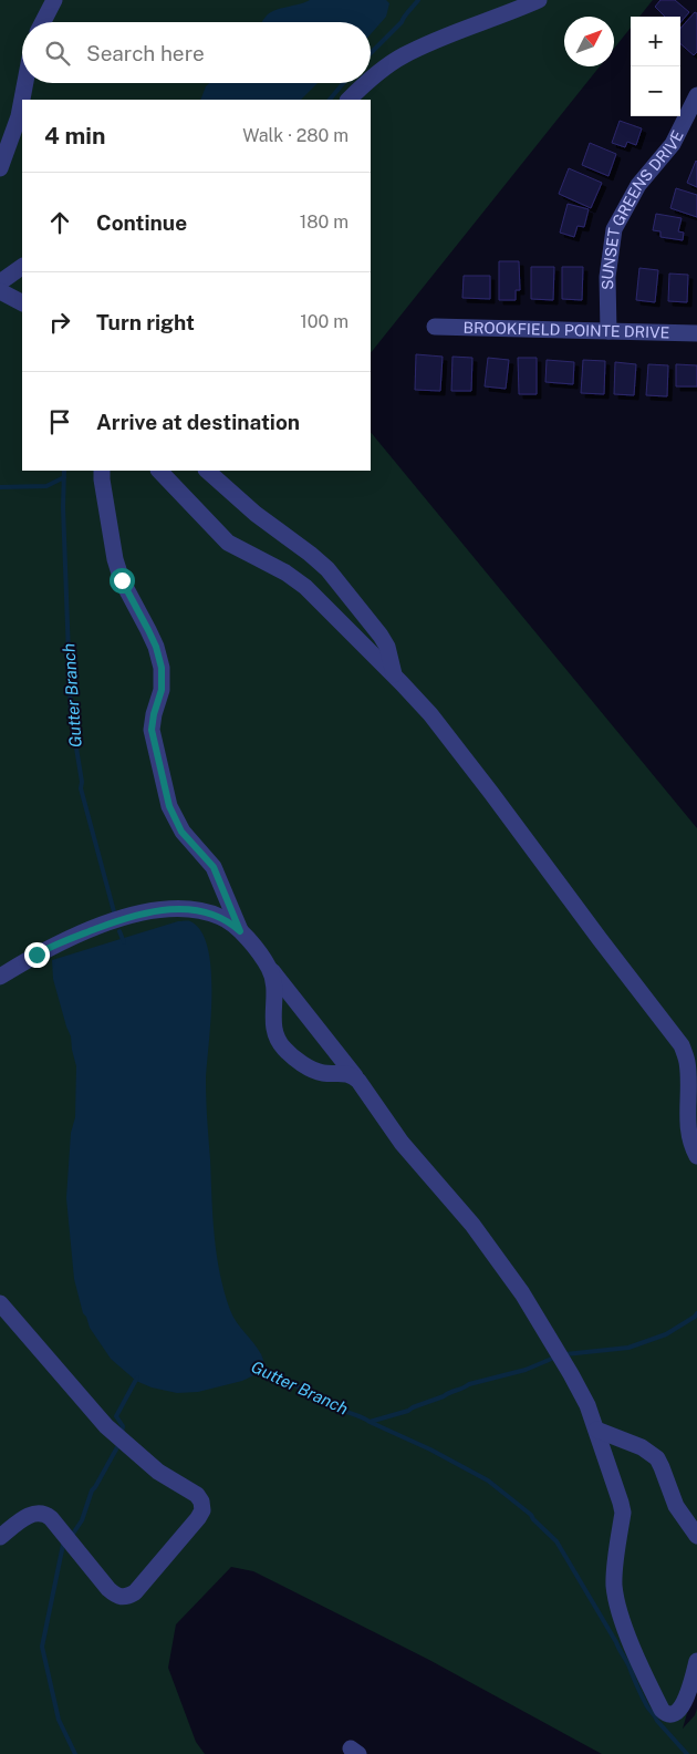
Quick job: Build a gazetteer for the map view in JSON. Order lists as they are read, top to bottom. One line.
{"streets":{"street":["SUNSET GREENS DRIVE","BROOKFIELD POINTE DRIVE"]},"crossings":[["SUNSET GREENS DRIVE","BROOKFIELD POINTE DRIVE"]],"water":["Gutter Branch"],"north":"top right","page":{"map_buttons":["+","−"],"search":"Search here","heading":["4 min","Walk · 280 m"],"list":[["Continue","180 m"],["Turn right","100 m"],"Arrive at destination"]}}
